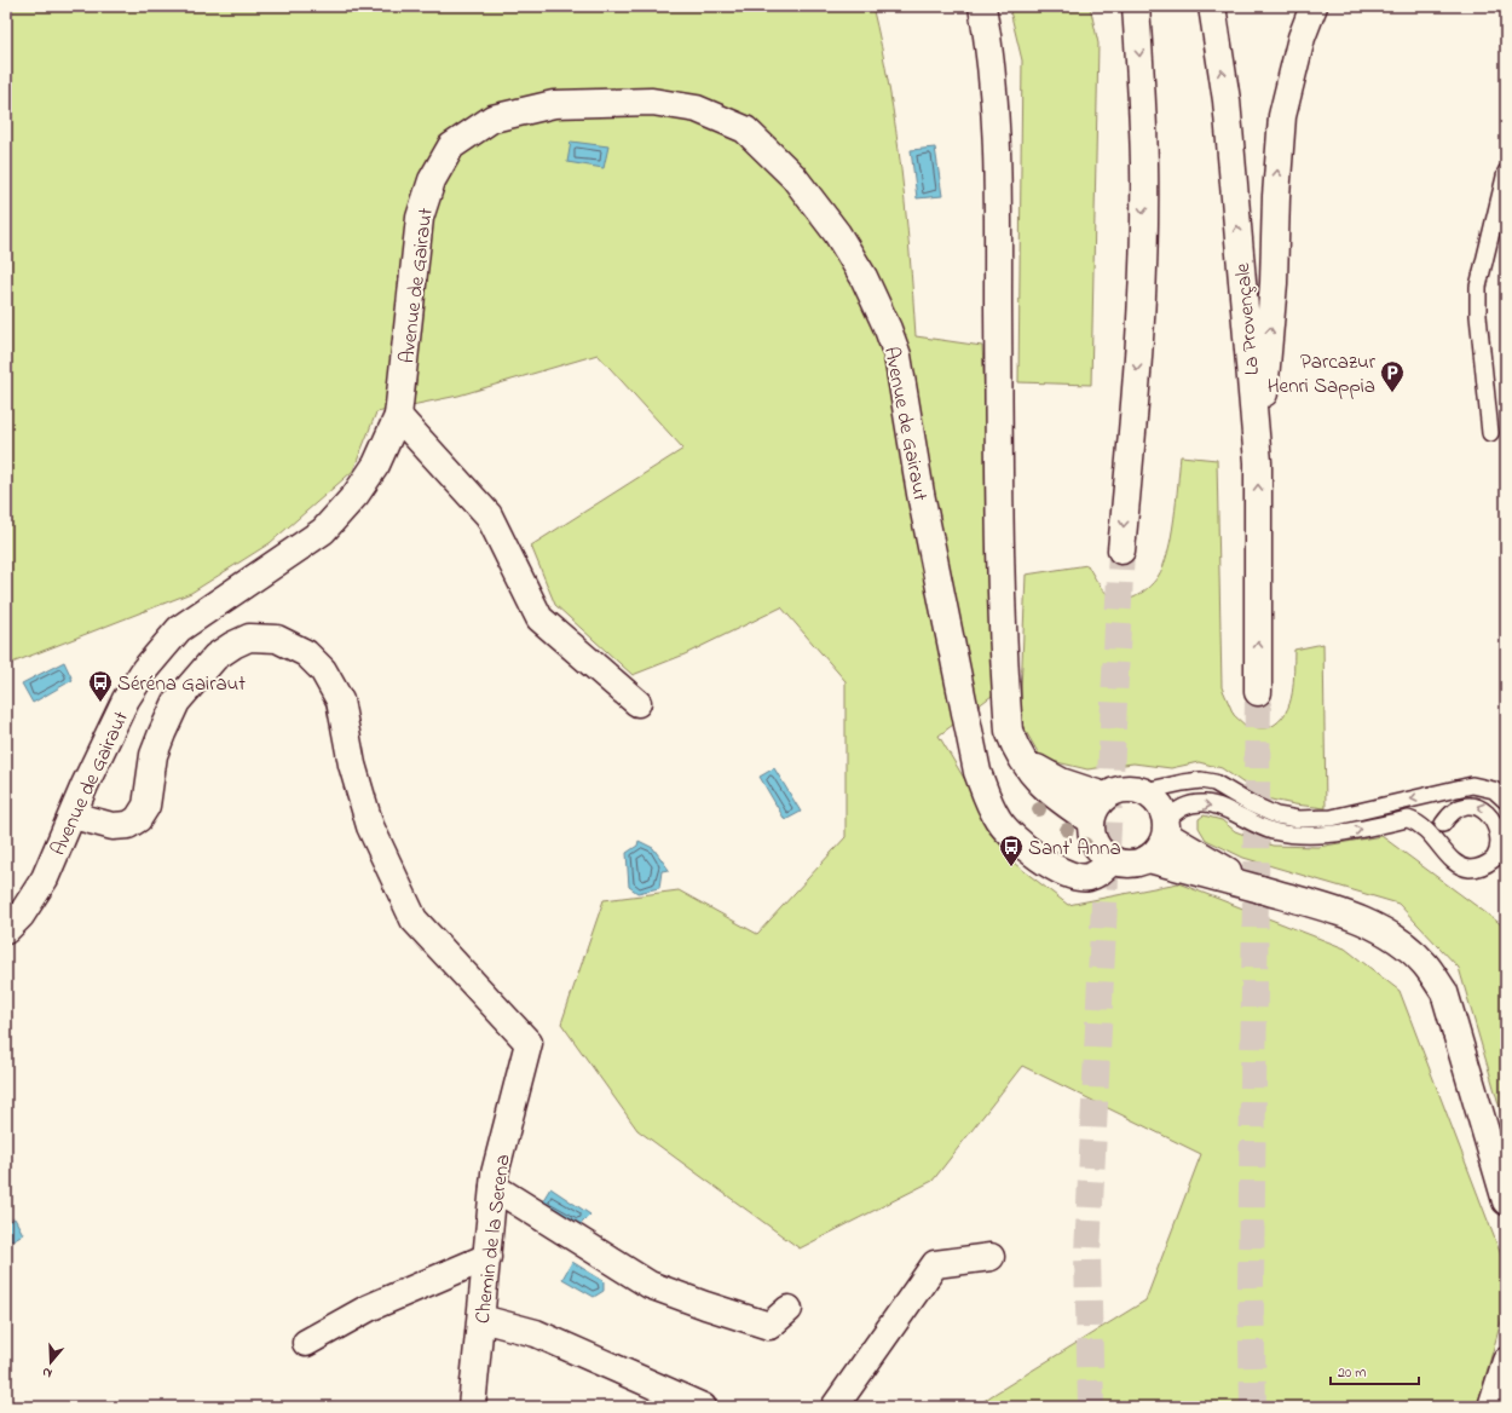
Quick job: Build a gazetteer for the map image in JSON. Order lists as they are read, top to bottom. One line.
{"streets":{"main road":["Avenue de Gairaut","La Provençale","Chemin de la Serena"]},"crossings":[["Avenue de Gairaut","Chemin de la Serena"]],"places":{"parking":["Parcazur Henri Sappia"],"bus stop":["Séréna Gairaut","Sant' Anna"]},"scale_bar":"20 m","north":"bottom"}
